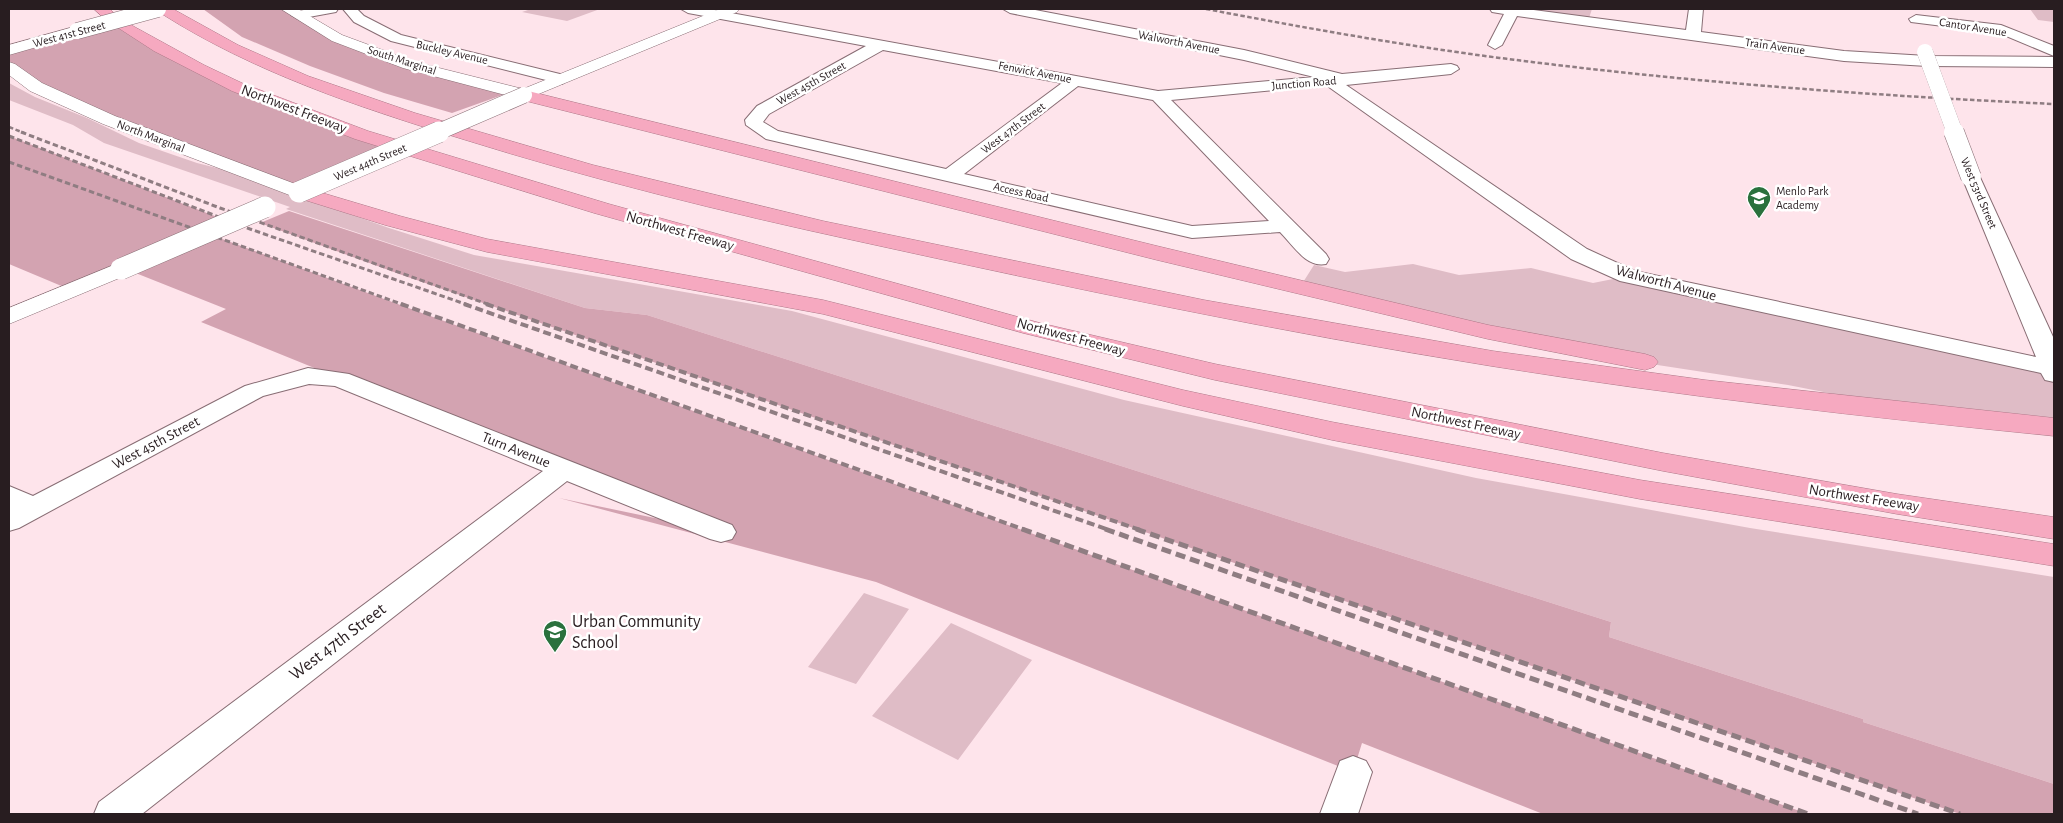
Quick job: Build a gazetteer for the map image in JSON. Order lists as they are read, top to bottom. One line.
{"streets":{"highway":["Northwest Freeway"],"street":["Cantor Avenue","West 41st Street","Walworth Avenue","Train Avenue","Buckley Avenue","South Marginal","Fenwick Avenue","West 45th Street","Junction Road","West 47th Street","North Marginal","West 44th Street","Access Road","West 53rd Street","Turn Avenue"]},"crossings":[["Cantor Avenue","West 53rd Street"],["West 41st Street","Northwest Freeway"],["Walworth Avenue","Junction Road"],["Walworth Avenue","West 53rd Street"],["Buckley Avenue","West 44th Street"],["South Marginal","West 44th Street"],["Fenwick Avenue","West 45th Street"],["Fenwick Avenue","Junction Road"],["Fenwick Avenue","West 47th Street"],["Fenwick Avenue","West 44th Street"],["West 45th Street","Access Road"],["West 45th Street","Turn Avenue"],["West 47th Street","Access Road"],["West 47th Street","Turn Avenue"],["North Marginal","West 44th Street"]],"places":{"school or university":["Menlo Park Academy","Urban Community School"]}}
